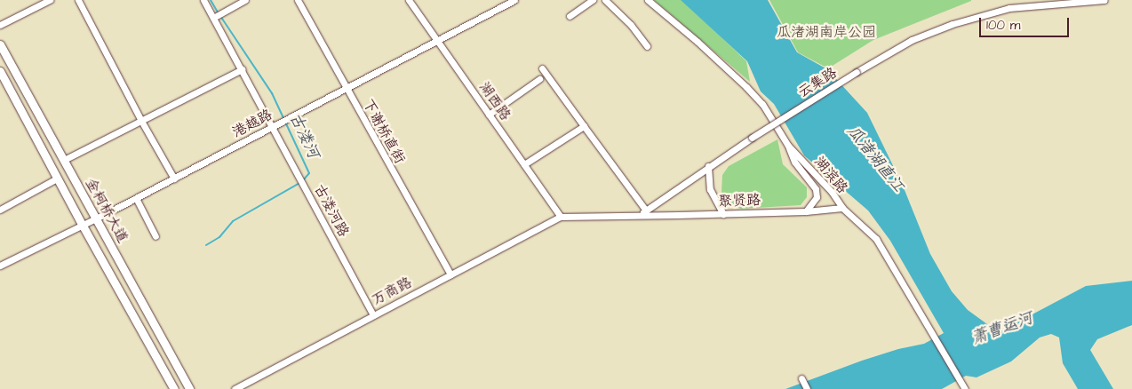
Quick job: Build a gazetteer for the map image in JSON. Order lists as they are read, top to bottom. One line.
{"streets":{"main road":["金柯桥大道"],"street":["云集路","湖西路","港越路","下谢桥直街","湖滨路","聚贤路","古溇河路","万商路"]},"crossings":[["云集路","聚贤路"],["湖西路","港越路"],["湖西路","万商路"],["港越路","下谢桥直街"],["港越路","金柯桥大道"],["港越路","古溇河路"],["下谢桥直街","万商路"],["湖滨路","聚贤路"],["古溇河路","万商路"]],"water":["古溇河","瓜渚湖直江","萧曹运河"],"parks":["瓜渚湖南岸公园"],"scale_bar":"100 m"}
